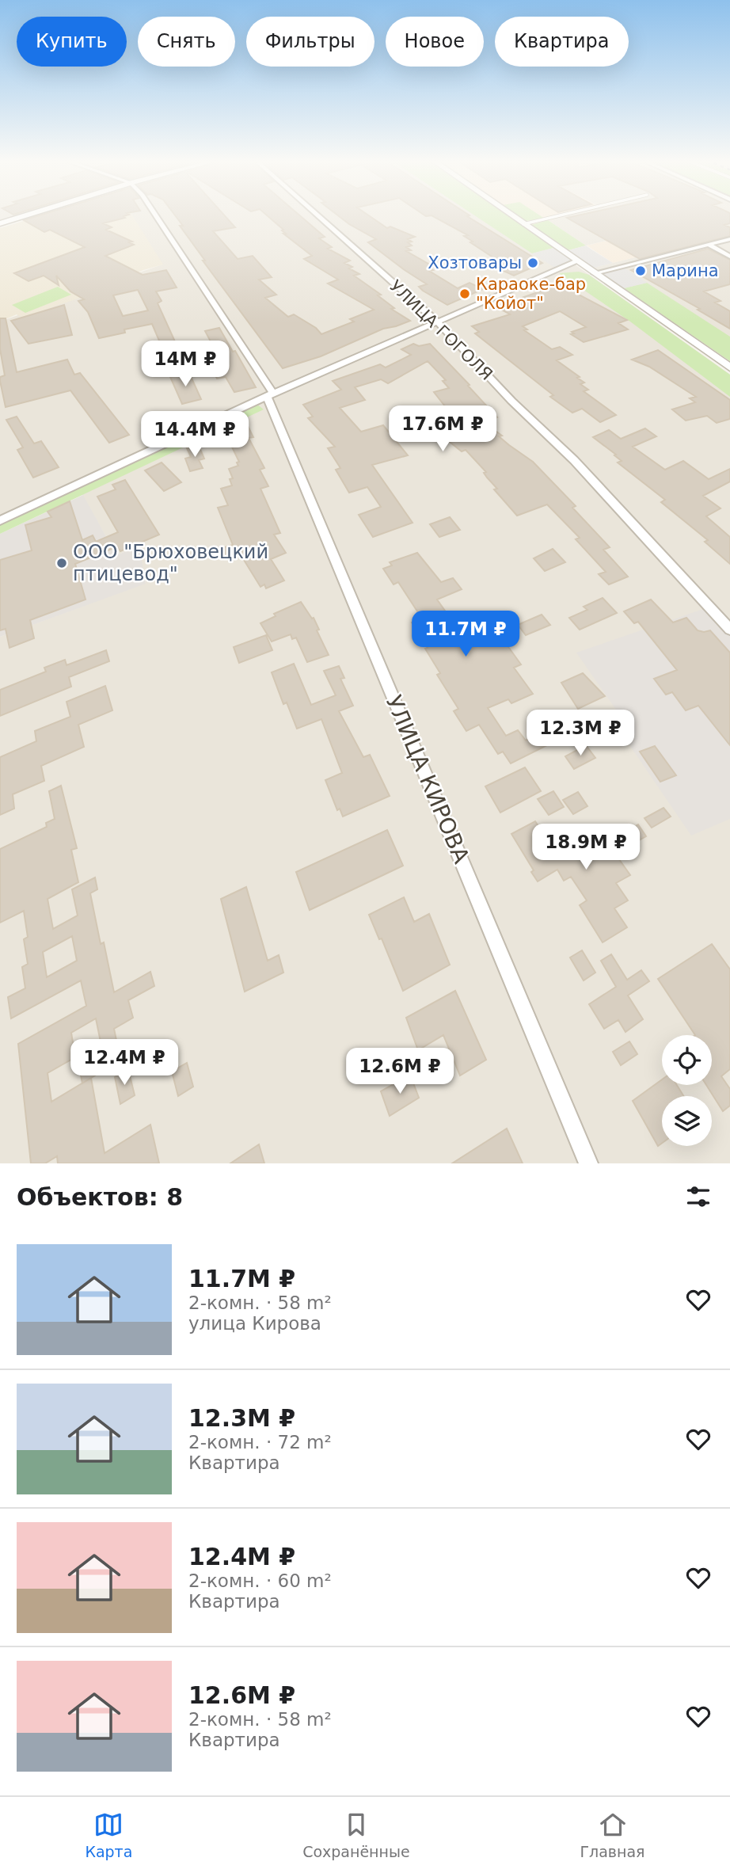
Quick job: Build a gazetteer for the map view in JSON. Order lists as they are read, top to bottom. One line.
{"streets":{"street":["УЛИЦА ГОГОЛЯ","УЛИЦА КИРОВА"]},"places":["Хозтовары","Марина","Караоке-бар \"Койот\"","ООО \"Брюховецкий птицевод\""],"page":{"chip":["Купить","Снять","Фильтры","Новое","Квартира"],"price":["14M ₽","17.6M ₽","14.4M ₽","11.7M ₽","12.3M ₽","18.9M ₽","12.4M ₽","12.6M ₽"],"heading":"Объектов: 8","list":[{"name":"11.7M ₽","note":"2-комн. · 58 m² · улица Кирова"},{"name":"12.3M ₽","note":"2-комн. · 72 m² · Квартира"},{"name":"12.4M ₽","note":"2-комн. · 60 m² · Квартира"},{"name":"12.6M ₽","note":"2-комн. · 58 m² · Квартира"}],"tabs":["Карта","Сохранённые","Главная"]}}
